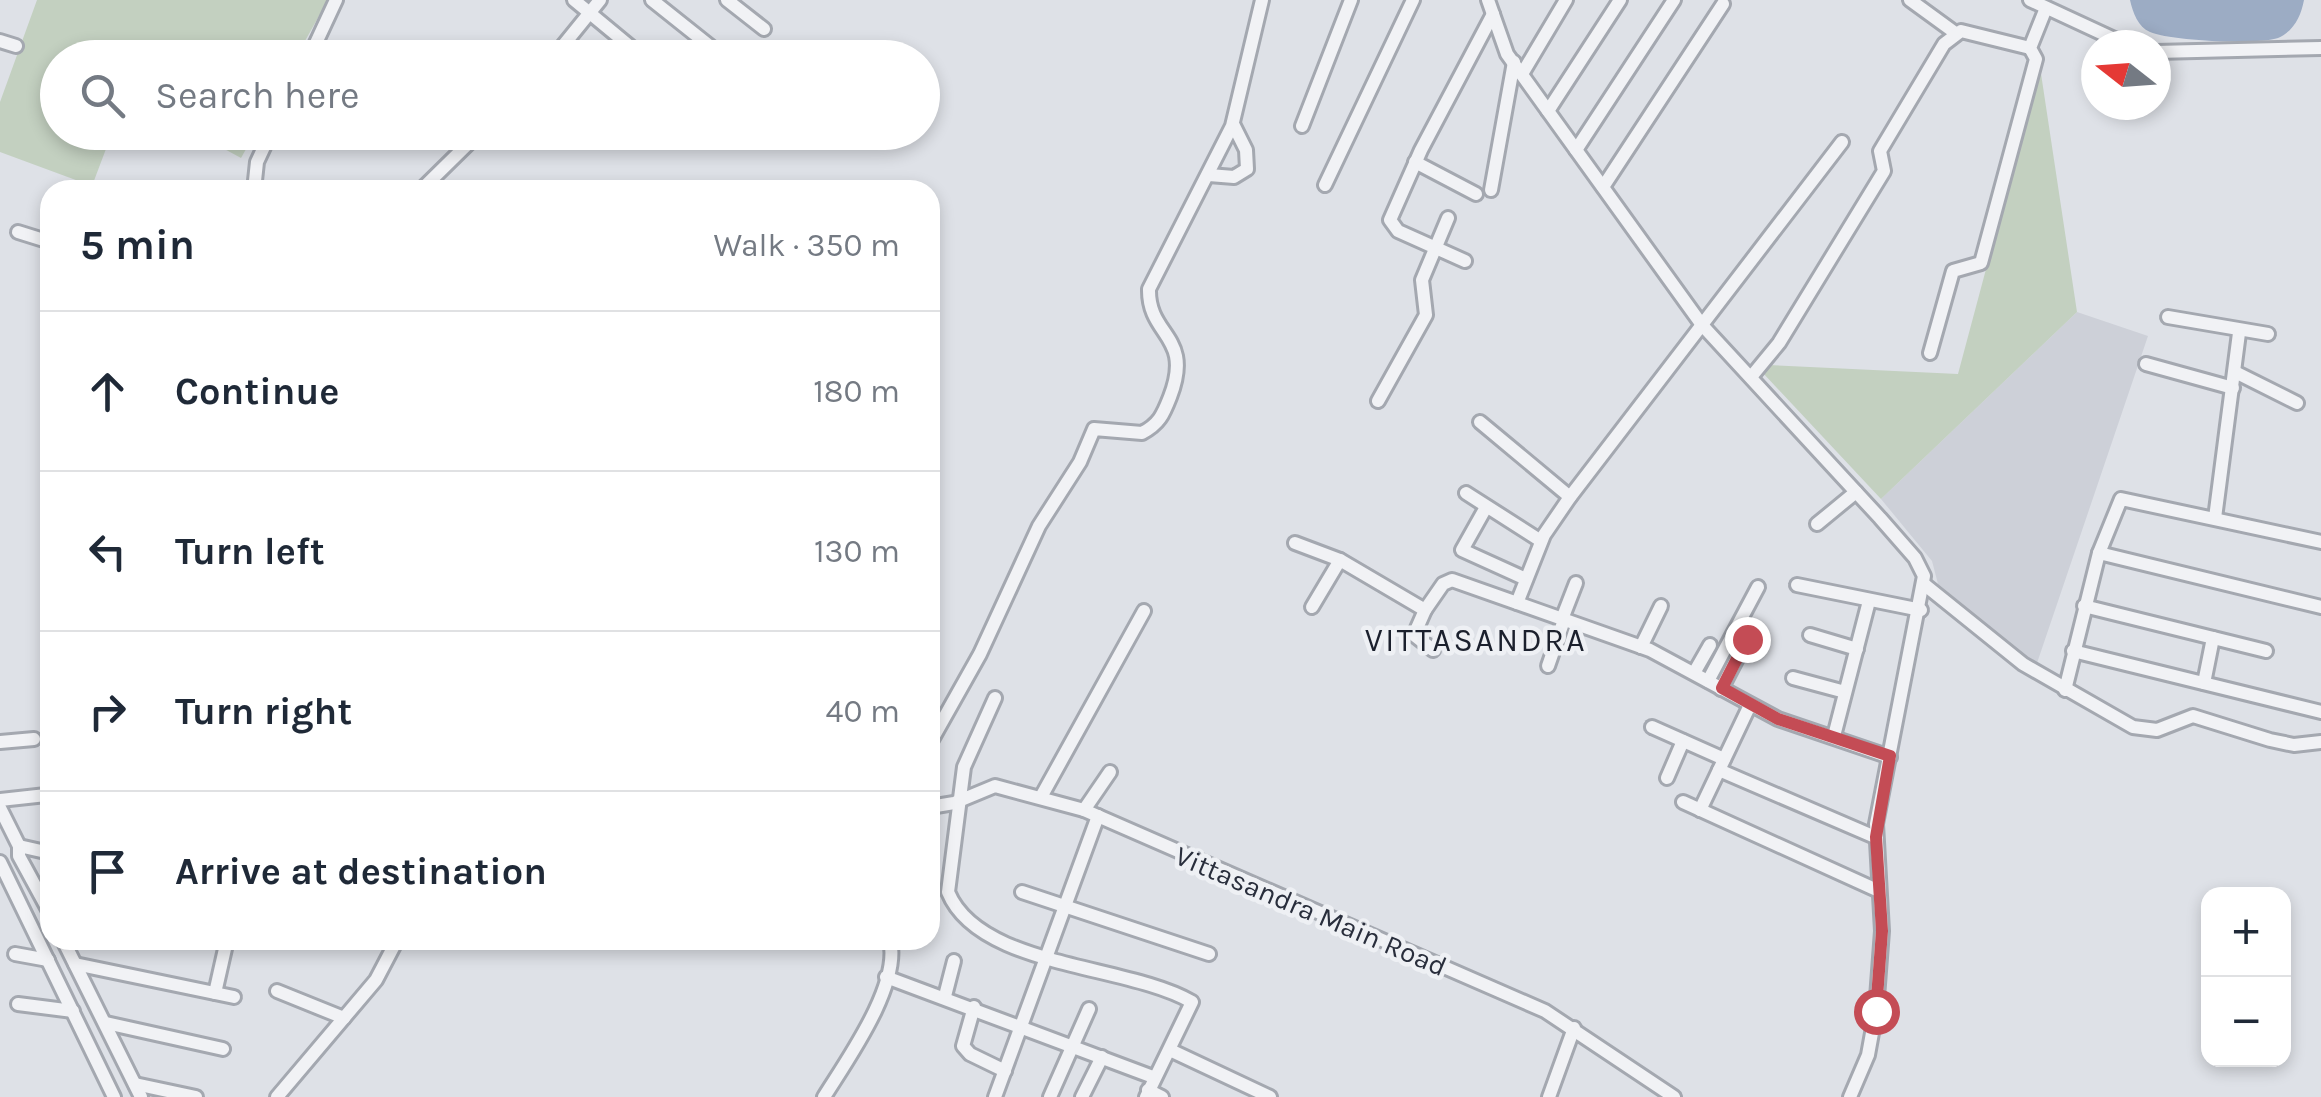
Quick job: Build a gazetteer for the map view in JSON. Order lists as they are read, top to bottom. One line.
{"streets":{"street":["Vittasandra Main Road"]},"districts":["VITTASANDRA"],"north":"left","page":{"search":"Search here","heading":["5 min","Walk · 350 m"],"list":[["Continue","180 m"],["Turn left","130 m"],["Turn right","40 m"],"Arrive at destination"],"map_buttons":["+","−"]}}
